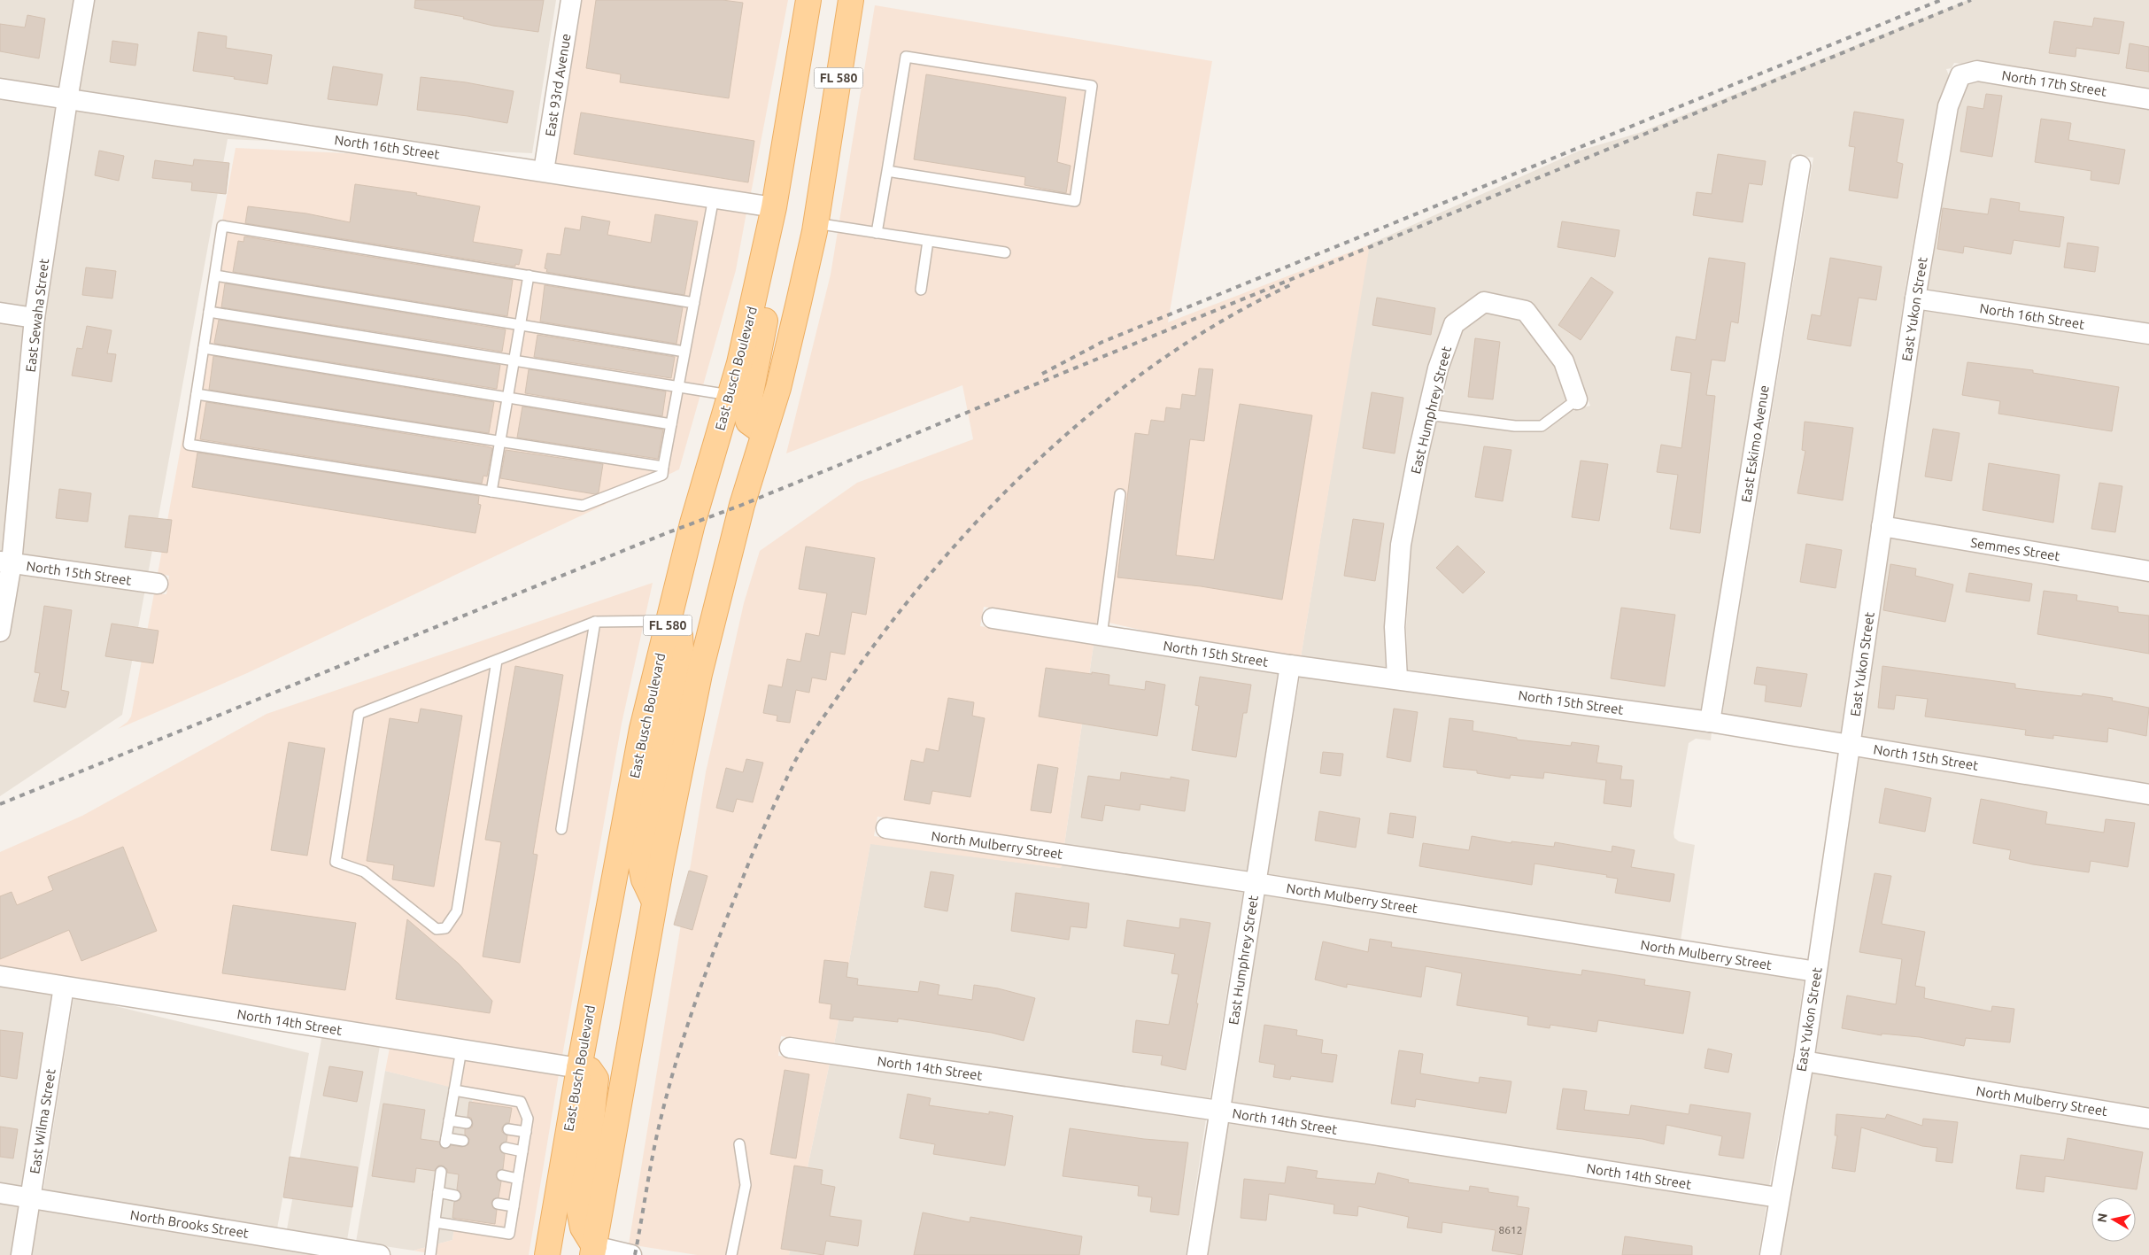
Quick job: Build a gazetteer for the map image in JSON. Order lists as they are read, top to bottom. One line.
{"streets":{"main road":["FL 580","East Busch Boulevard"],"street":["North 17th Street","East 93rd Avenue","North 16th Street","East Yukon Street","East Sewaha Street","East Humphrey Street","East Eskimo Avenue","Semmes Street","North 15th Street","North Mulberry Street","North 14th Street","East Wilma Street","North Brooks Street"]},"crossings":[["North 17th Street","East Yukon Street"],["East 93rd Avenue","North 16th Street"],["North 16th Street","East Yukon Street"],["North 16th Street","East Sewaha Street"],["North 16th Street","East Busch Boulevard"],["East Yukon Street","Semmes Street"],["East Yukon Street","North 15th Street"],["East Yukon Street","North Mulberry Street"],["East Yukon Street","North 14th Street"],["East Sewaha Street","North 15th Street"],["East Busch Boulevard","North 14th Street"],["East Humphrey Street","North 15th Street"],["East Humphrey Street","North Mulberry Street"],["East Humphrey Street","North 14th Street"],["East Eskimo Avenue","North 15th Street"],["North 14th Street","East Wilma Street"],["East Wilma Street","North Brooks Street"]],"house_numbers":["8612"],"north":"left"}
